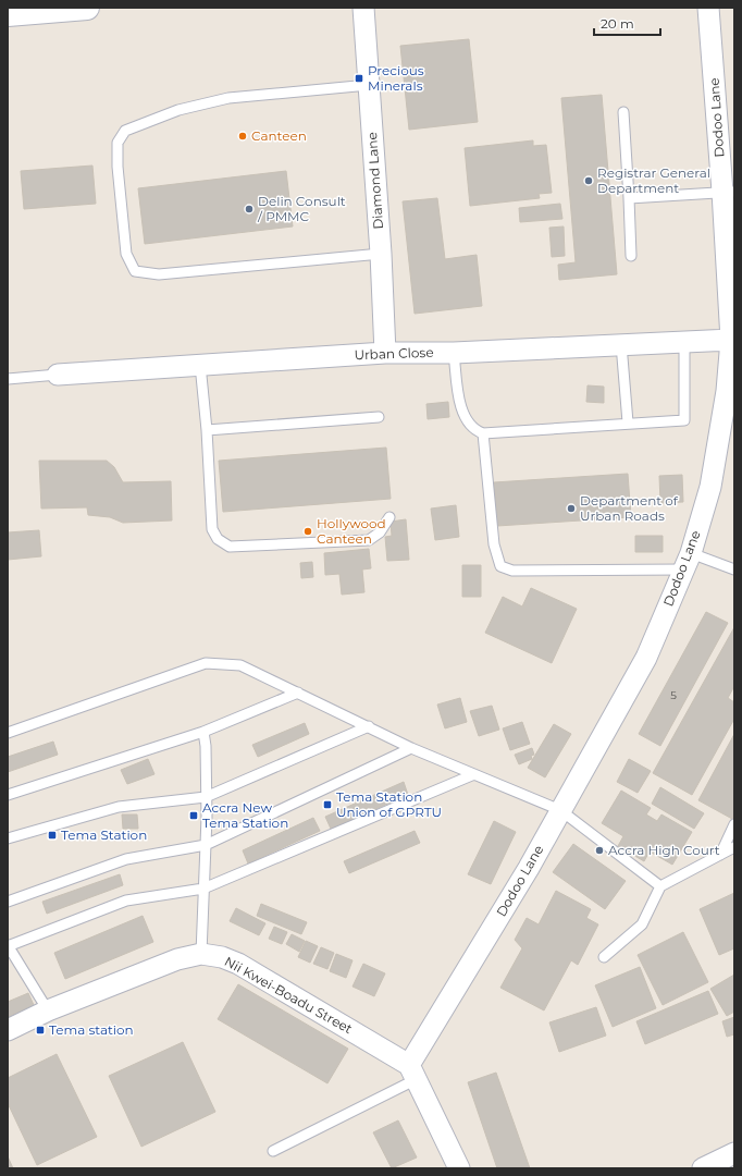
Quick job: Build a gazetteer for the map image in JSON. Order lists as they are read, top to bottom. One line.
{"streets":{"street":["Dodoo Lane","Diamond Lane","Urban Close","Nii Kwei-Boadu Street"]},"crossings":[["Dodoo Lane","Urban Close"],["Dodoo Lane","Nii Kwei-Boadu Street"],["Diamond Lane","Urban Close"]],"places":{"transit":["Precious Minerals","Tema Station Union of GPRTU","Accra New Tema Station","Tema Station","Tema station"],"other":["Canteen","Registrar General Department","Delin Consult / PMMC","Department of Urban Roads","Hollywood Canteen","Accra High Court"]},"house_numbers":["5"],"scale_bar":"20 m"}
